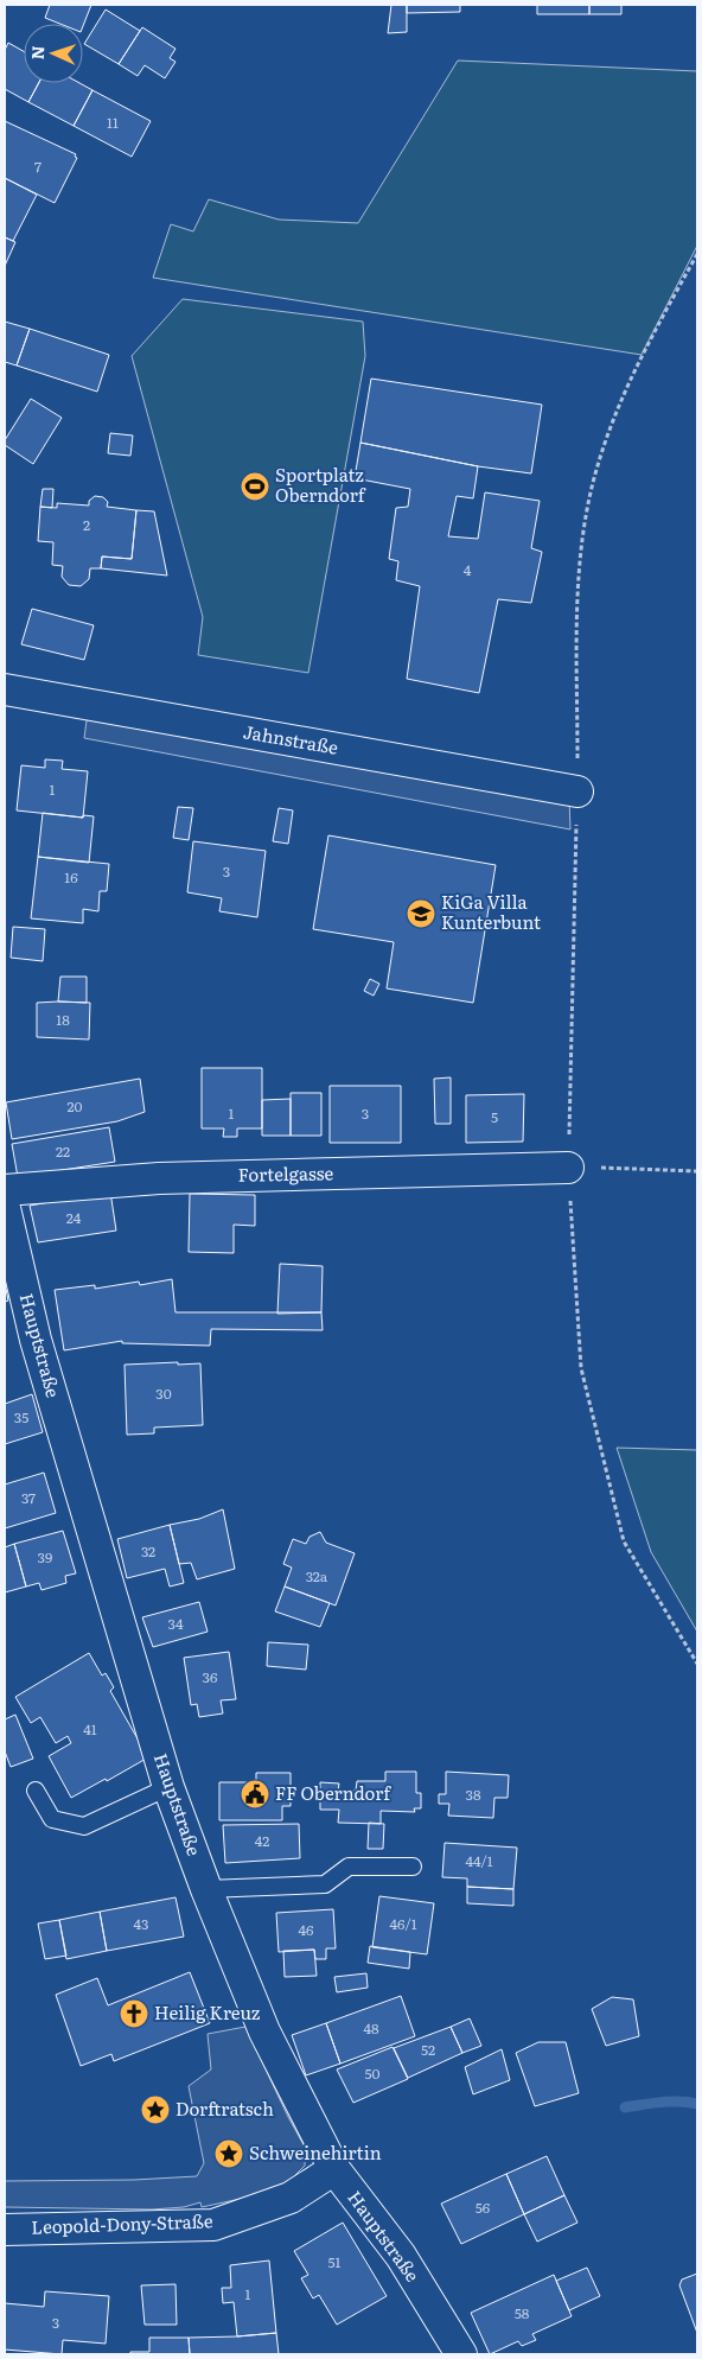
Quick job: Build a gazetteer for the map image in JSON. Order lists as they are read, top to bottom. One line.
{"streets":{"street":["Jahnstraße","Fortelgasse","Hauptstraße","Leopold-Dony-Straße"]},"crossings":[["Hauptstraße","Leopold-Dony-Straße"]],"places":{"sports":["Sportplatz Oberndorf"],"school or university":["KiGa Villa Kunterbunt"],"public building":["FF Oberndorf"],"church":["Heilig Kreuz"],"place":["Dorftratsch","Schweinehirtin"]},"house_numbers":["11","7","2","4","1","3","16","18","20","1","3","5","22","24","30","35","37","32","39","32a","34","36","41","38","42","44/1","43","46/1","46","48","52","50","56","51","1","58","3"],"north":"left"}
